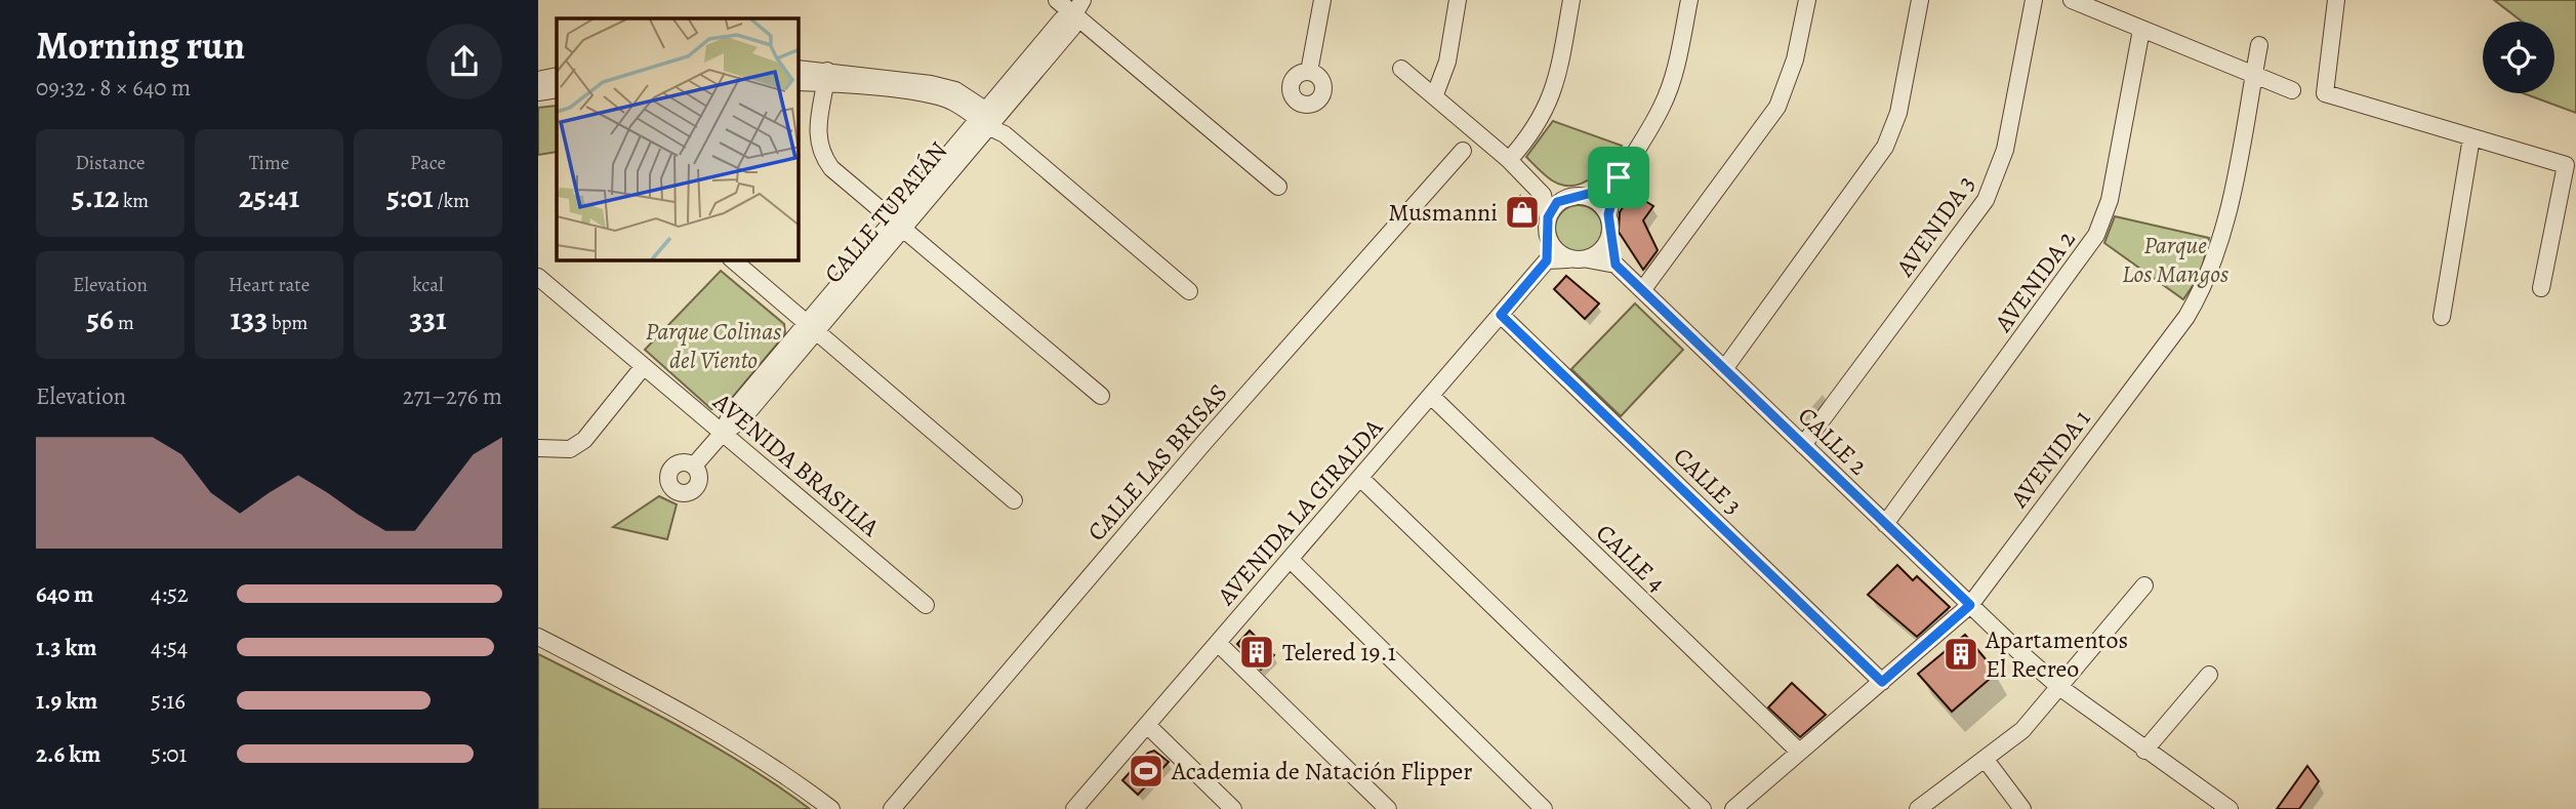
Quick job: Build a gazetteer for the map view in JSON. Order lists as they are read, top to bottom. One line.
{"streets":{"street":["CALLE TUPATÁN","AVENIDA 3","AVENIDA 2","CALLE 2","AVENIDA 1","CALLE LAS BRISAS","AVENIDA BRASILIA","CALLE 3","AVENIDA LA GIRALDA","CALLE 4"]},"crossings":[["CALLE TUPATÁN","AVENIDA BRASILIA"],["AVENIDA 3","CALLE 2"],["AVENIDA 2","CALLE 2"],["CALLE 2","AVENIDA 1"],["AVENIDA 1","CALLE 3"],["AVENIDA 1","CALLE 4"],["CALLE 3","AVENIDA LA GIRALDA"],["AVENIDA LA GIRALDA","CALLE 4"]],"parks":["Parque Los Mangos","Parque Colinas del Viento"],"places":{"shop":["Musmanni"],"building":["Telered 19.1","Apartamentos El Recreo"],"sports":["Academia de Natación Flipper"]},"page":{"heading":["Morning run","09:32 · 8 × 640 m"],"stats":[["Distance","5.12 km"],["Time","25:41"],["Pace","5:01 /km"],["Elevation","56 m"],["Heart rate","133 bpm"],["kcal","331"]],"chart":["Elevation","271–276 m"],"list":[{"name":"640 m","note":"4:52"},{"name":"1.3 km","note":"4:54"},{"name":"1.9 km","note":"5:16"},{"name":"2.6 km","note":"5:01"}]}}
